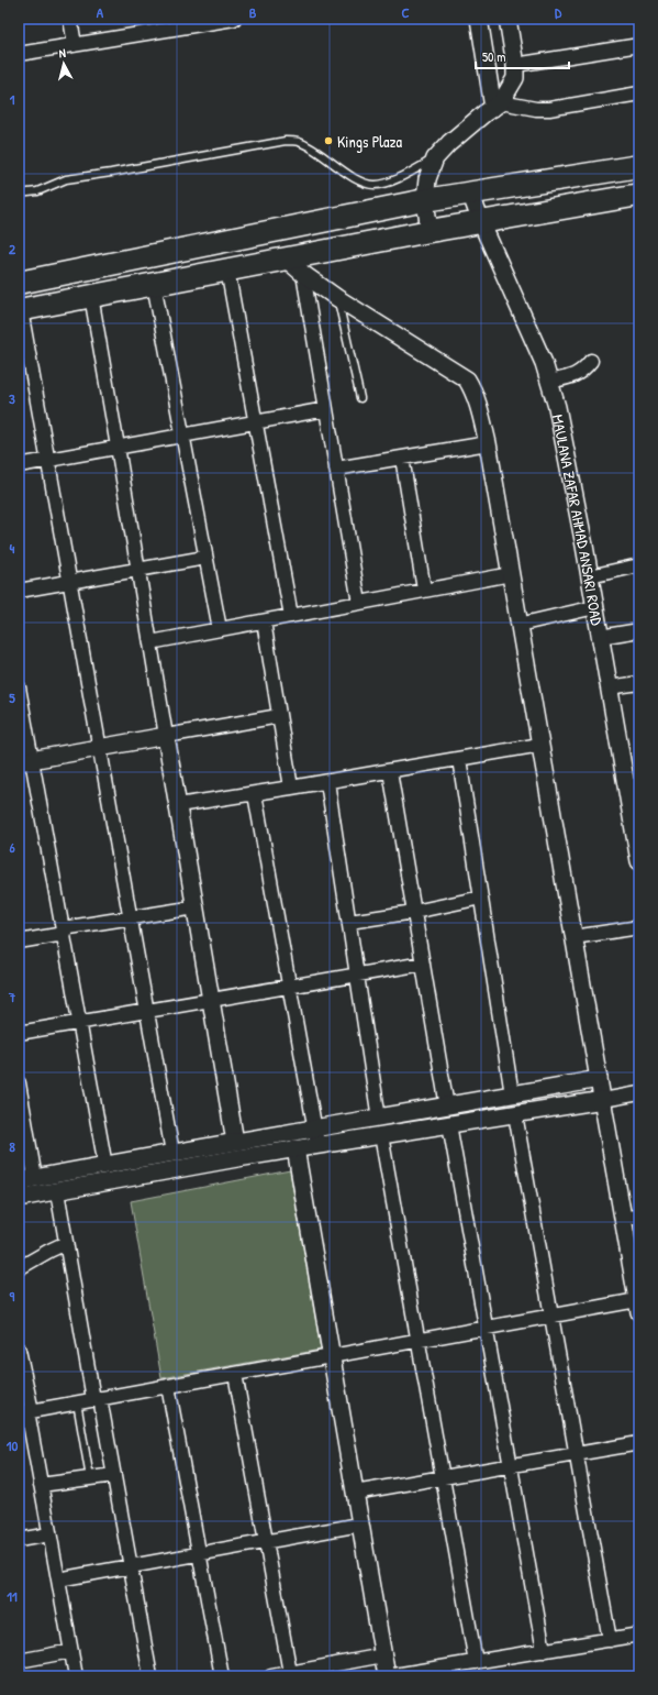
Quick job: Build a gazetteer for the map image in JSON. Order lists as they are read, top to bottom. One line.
{"streets":{"street":["MAULANA ZAFAR AHMAD ANSARI ROAD"]},"places":["Kings Plaza"],"scale_bar":"50 m","north":"top","grid":{"columns":["A","B","C","D"],"rows":["1","2","3","4","5","6","7","8","9","10","11"]}}
